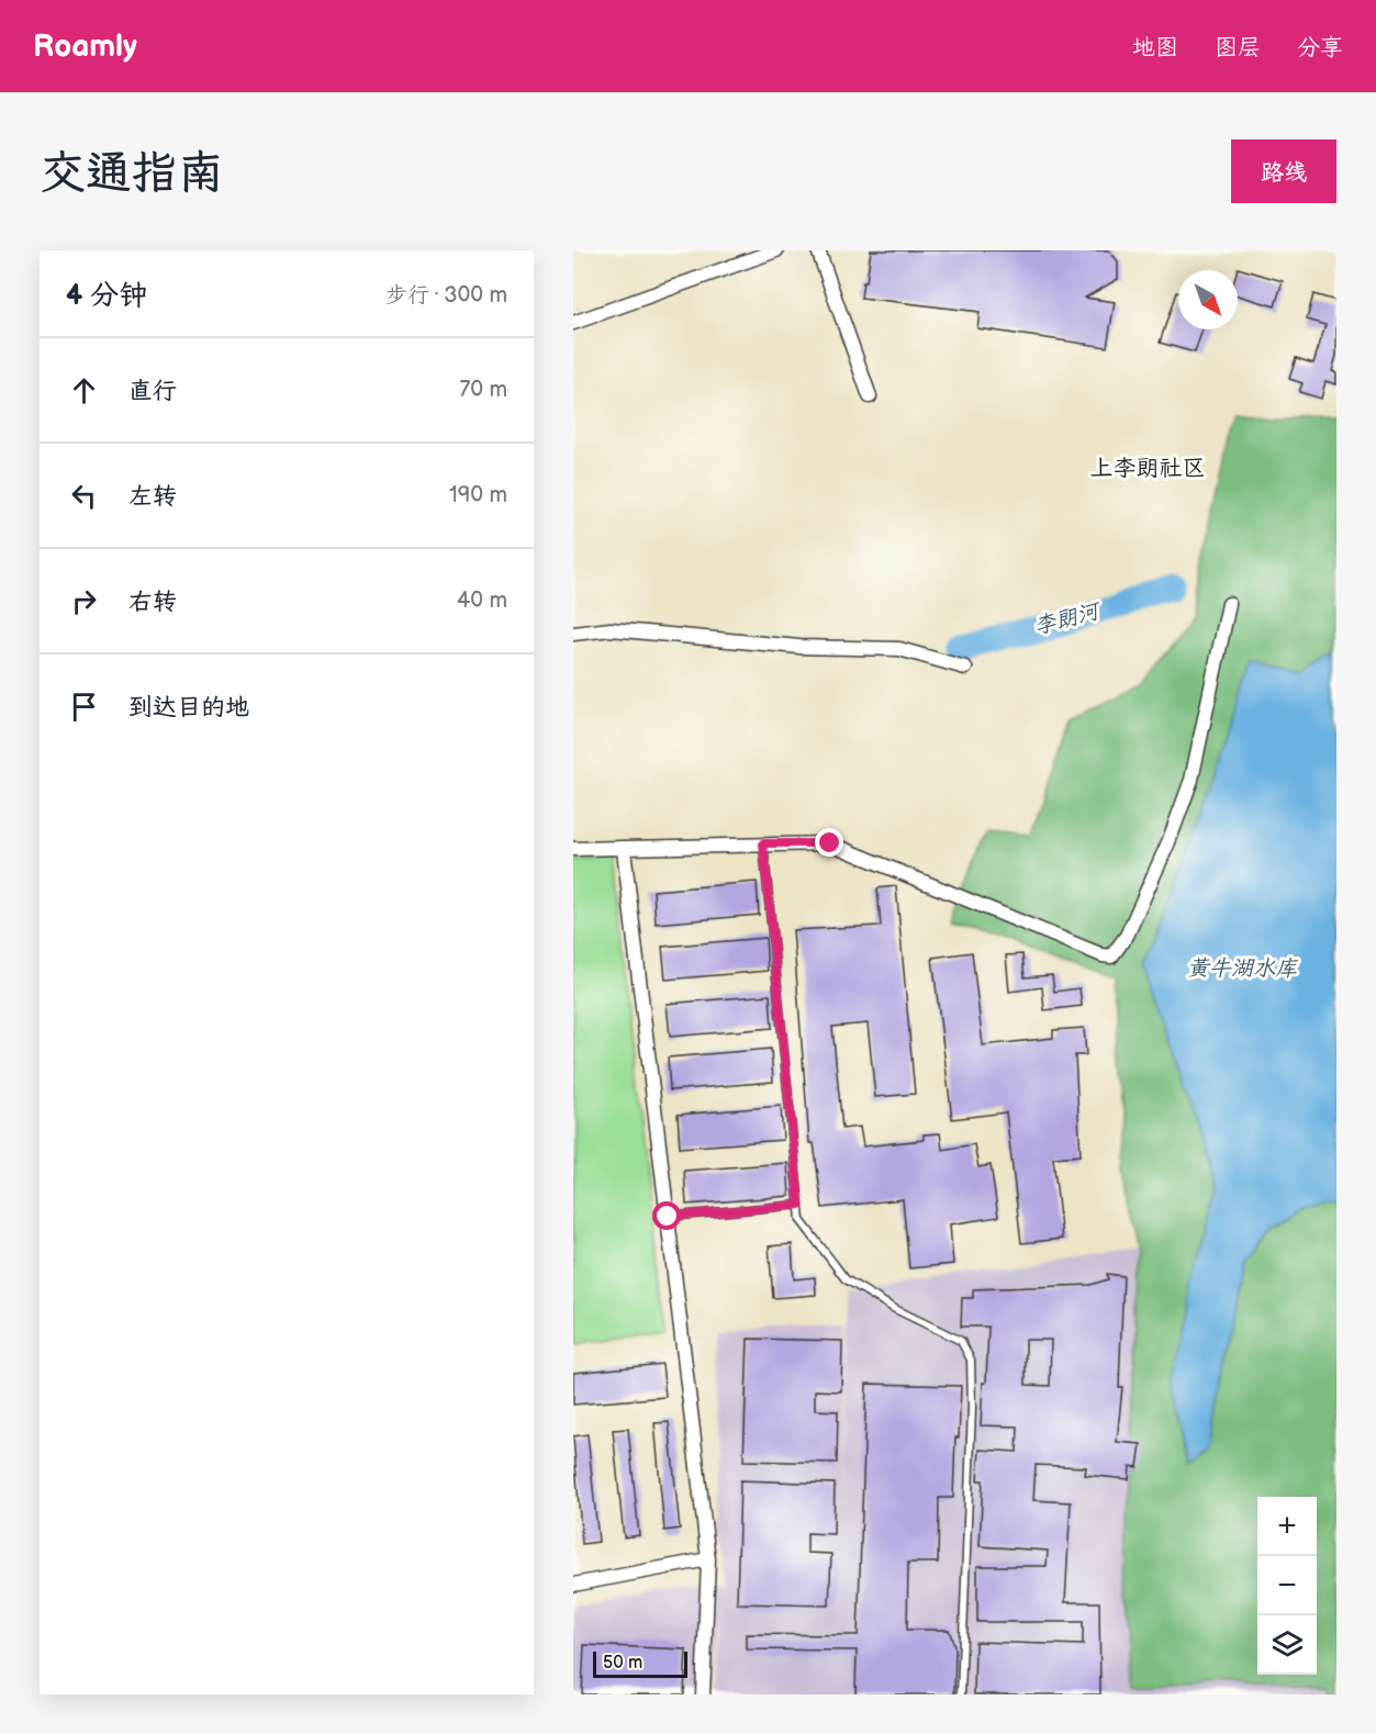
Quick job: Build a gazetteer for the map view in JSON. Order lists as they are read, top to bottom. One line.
{"districts":["上李朗社区"],"water":["李朗河","黄牛湖水库"],"scale_bar":"50 m","north":"bottom right","page":{"header":"Roamly","nav":["地图","图层","分享"],"buttons":"路线","title":"交通指南","heading":["4 分钟","步行 · 300 m"],"list":[["直行","70 m"],["左转","190 m"],["右转","40 m"],"到达目的地"],"map_buttons":["+","−"],"scale":"50 m"}}
